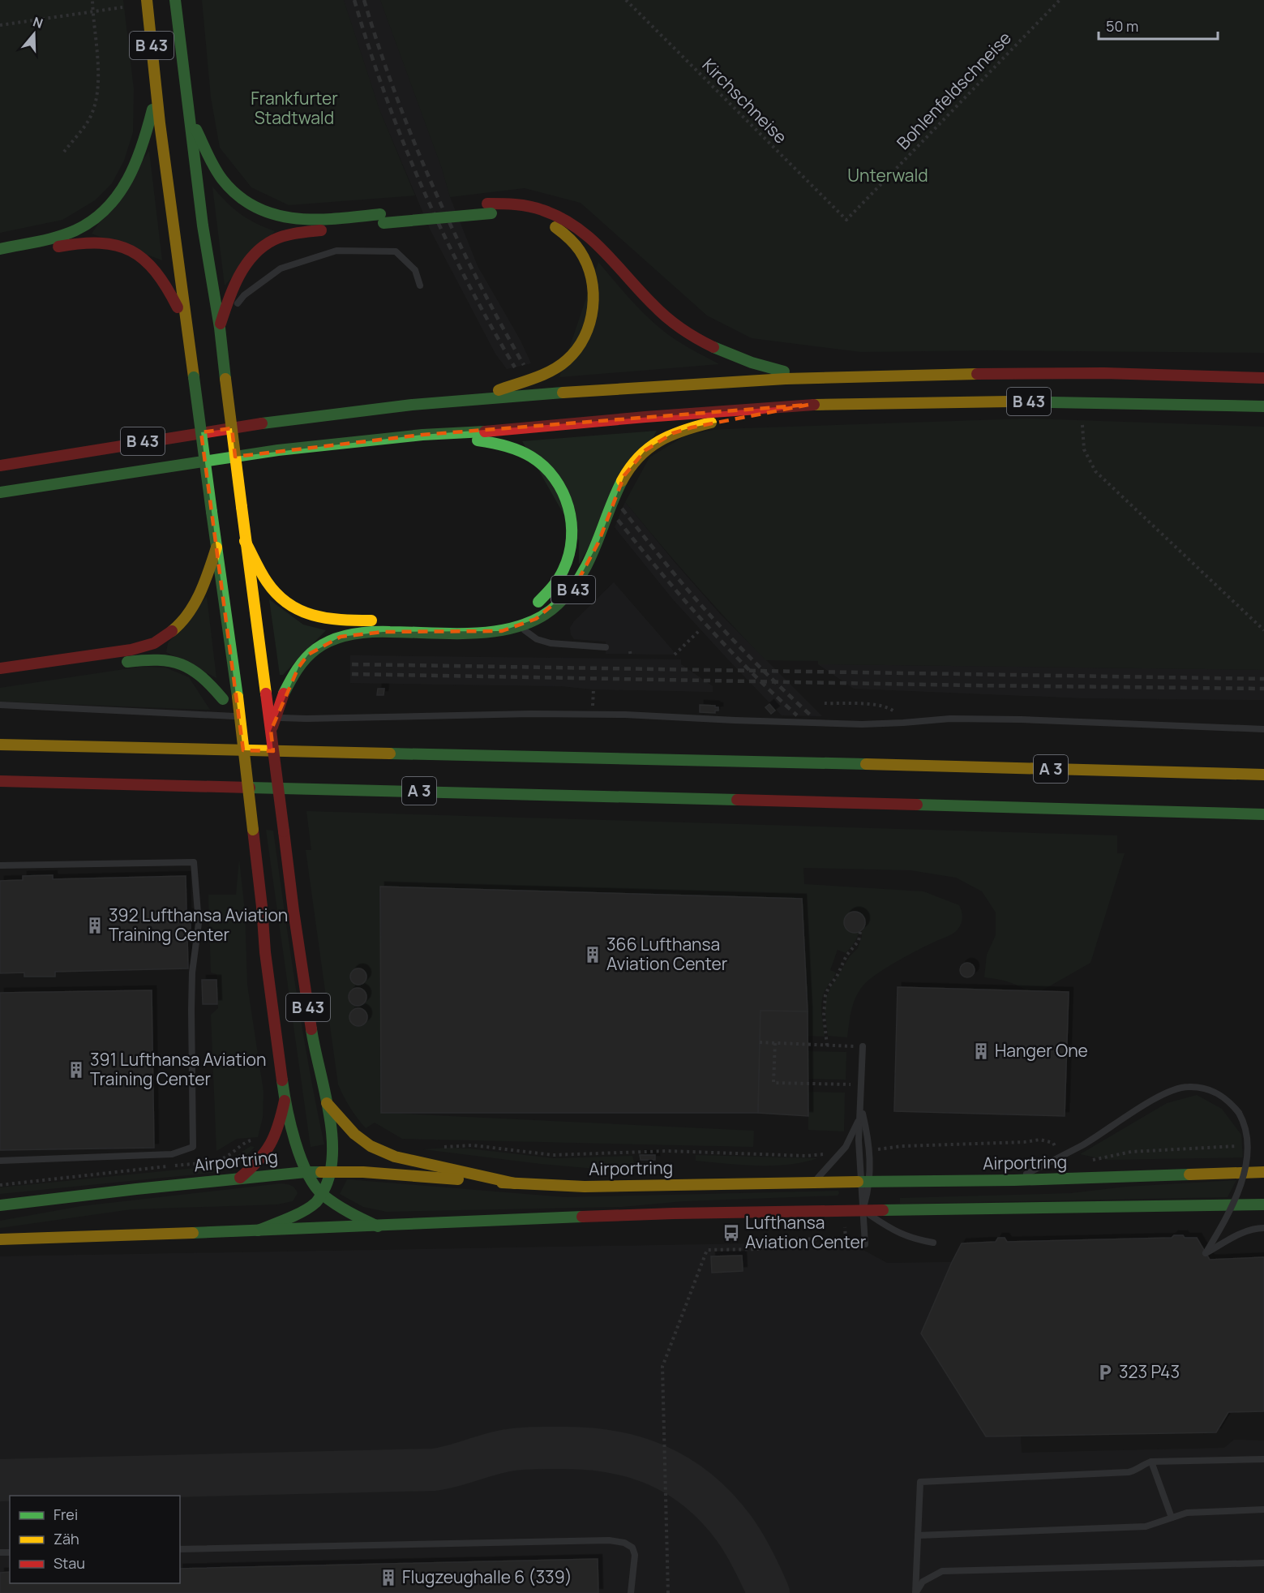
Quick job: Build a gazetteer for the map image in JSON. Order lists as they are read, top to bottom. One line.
{"streets":{"main road":["B 43","A 3","Airportring"],"path":["Bohlenfeldschneise","Kirchschneise"]},"crossings":[["B 43","Airportring"],["Bohlenfeldschneise","Kirchschneise"]],"parks":["Frankfurter Stadtwald","Unterwald"],"places":{"building":["392 Lufthansa Aviation Training Center","366 Lufthansa Aviation Center","Hanger One","391 Lufthansa Aviation Training Center","Flugzeughalle 6 (339)"],"bus stop":["Lufthansa Aviation Center"],"parking":["323 P43"]},"legend":["Frei","Zäh","Stau"],"scale_bar":"50 m","north":"top"}
